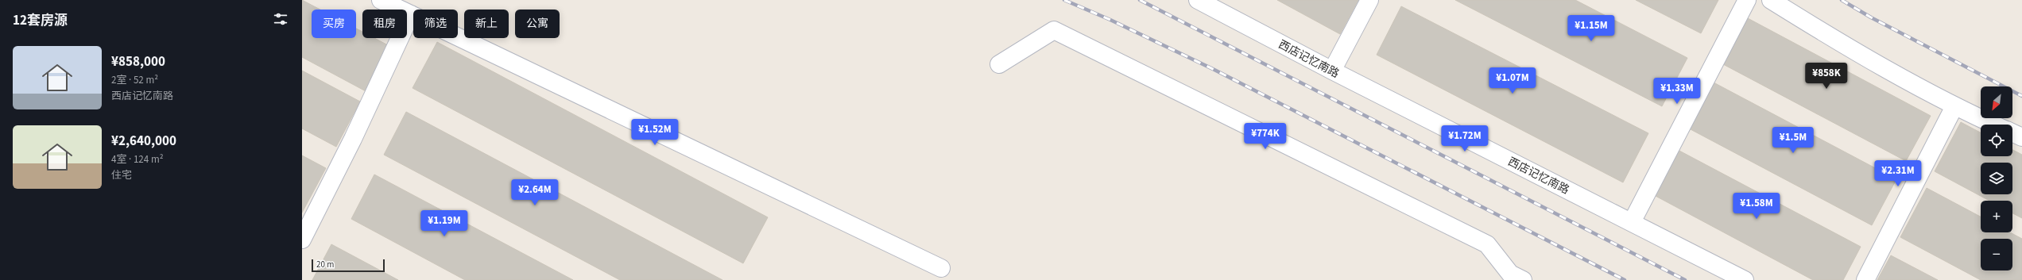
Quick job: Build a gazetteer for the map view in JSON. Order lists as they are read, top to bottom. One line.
{"streets":{"street":["西店记忆南路"]},"scale_bar":"20 m","north":"bottom left","page":{"heading":"12套房源","chip":["买房","租房","筛选","新上","公寓"],"price":["¥1.15M","¥858K","¥1.07M","¥1.33M","¥1.52M","¥774K","¥1.72M","¥1.5M","¥2.31M","¥2.64M","¥1.58M","¥1.19M"],"list":[{"name":"¥858,000","note":"2室 · 52 m² · 西店记忆南路"},{"name":"¥2,640,000","note":"4室 · 124 m² · 住宅"}],"map_buttons":["+","−"],"scale":"20 m"}}
